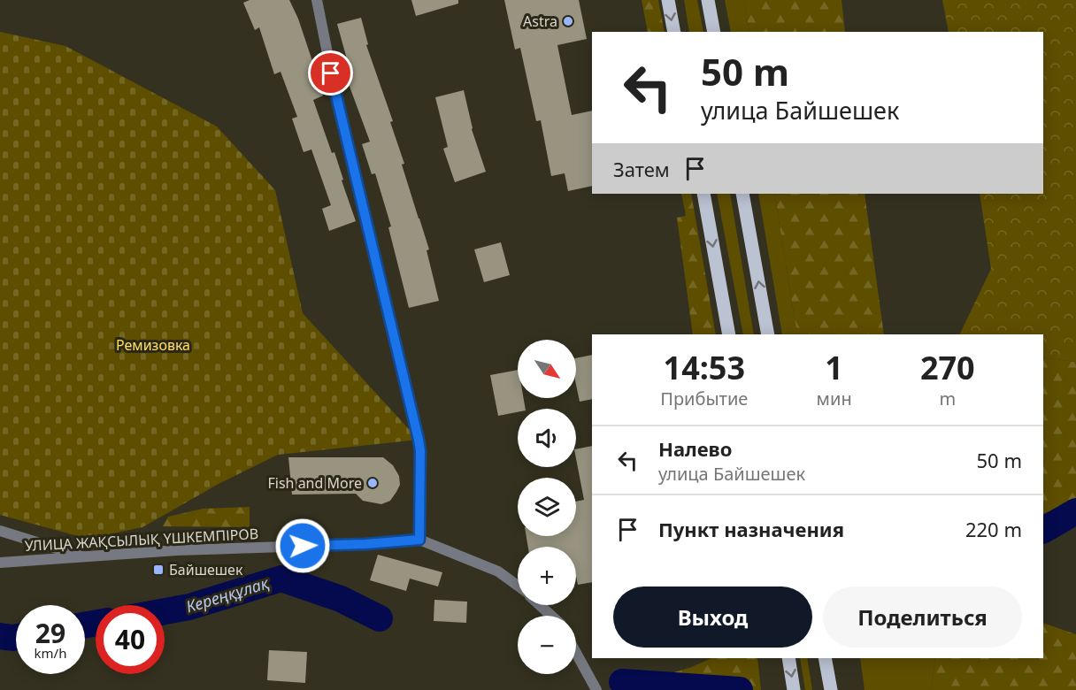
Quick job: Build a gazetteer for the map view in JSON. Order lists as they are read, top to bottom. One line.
{"streets":{"street":["УЛИЦА ЖАҚСЫЛЫҚ ҮШКЕМПІРОВ"]},"water":["Кереңқұлақ"],"parks":["Ремизовка"],"places":{"other":["Astra","Fish and More"],"transit":["Байшешек"]},"north":"bottom right","page":{"turn":["50 m","улица Байшешек"],"then":"Затем","eta":["14:53","Прибытие","1","мин","270","m"],"map_buttons":["+","−"],"list":[{"name":"Налево","note":"улица Байшешек","value":"50 m"},{"name":"Пункт назначения","value":"220 m"}],"buttons":["Выход","Поделиться"],"speed":"29 km/h","limit":"40"}}
